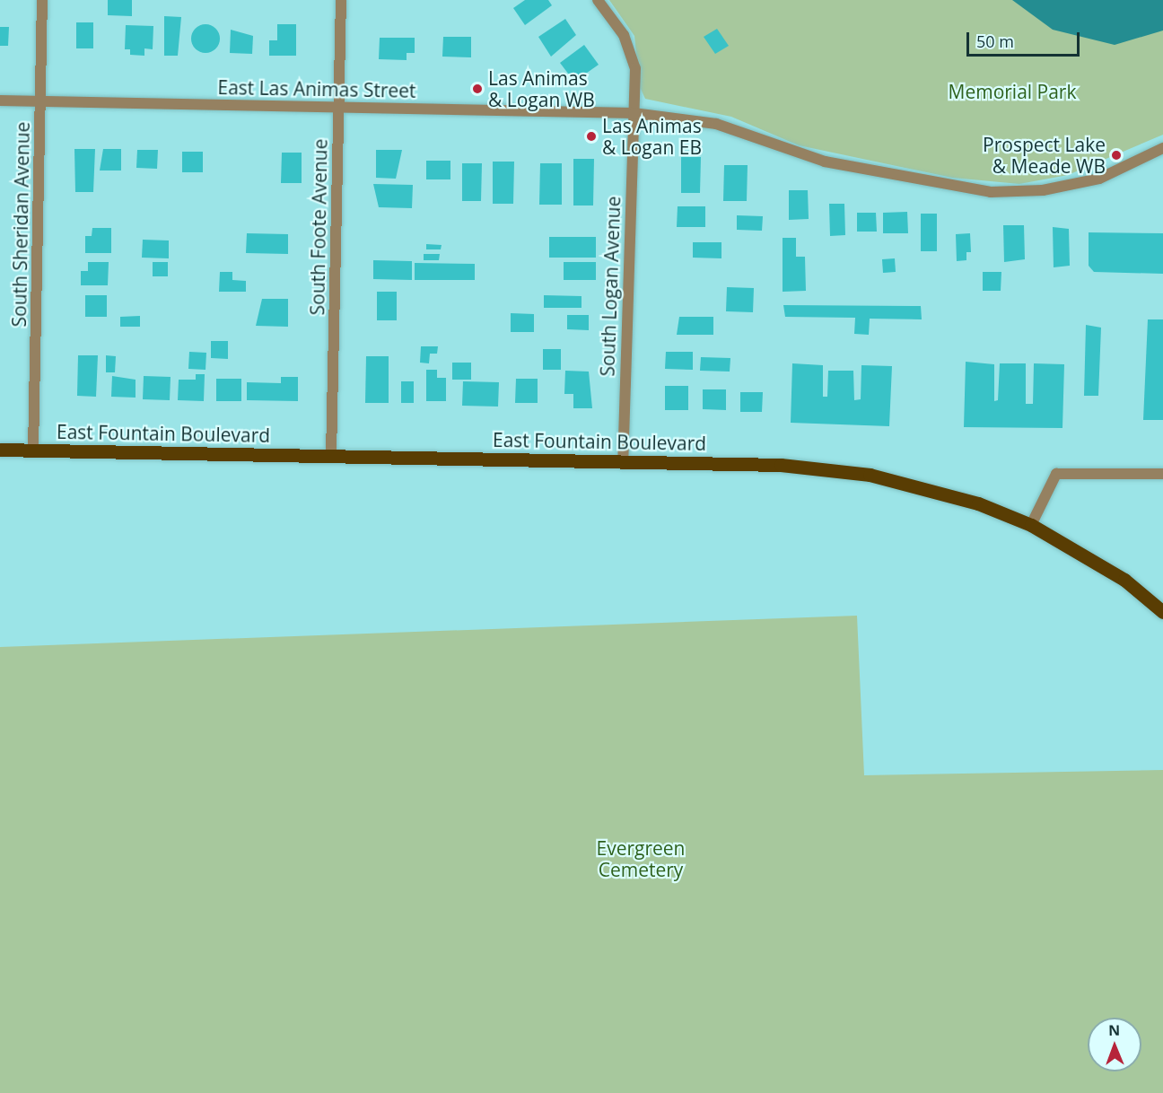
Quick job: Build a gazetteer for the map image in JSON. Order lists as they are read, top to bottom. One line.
{"streets":{"main road":["East Fountain Boulevard"],"street":["East Las Animas Street","South Sheridan Avenue","South Foote Avenue","South Logan Avenue"]},"crossings":[["East Las Animas Street","South Sheridan Avenue"],["East Las Animas Street","South Foote Avenue"],["East Las Animas Street","South Logan Avenue"],["South Sheridan Avenue","East Fountain Boulevard"],["South Foote Avenue","East Fountain Boulevard"],["South Logan Avenue","East Fountain Boulevard"]],"parks":["Memorial Park","Evergreen Cemetery"],"places":["Las Animas & Logan WB","Las Animas & Logan EB","Prospect Lake & Meade WB"],"scale_bar":"50 m","north":"top"}
